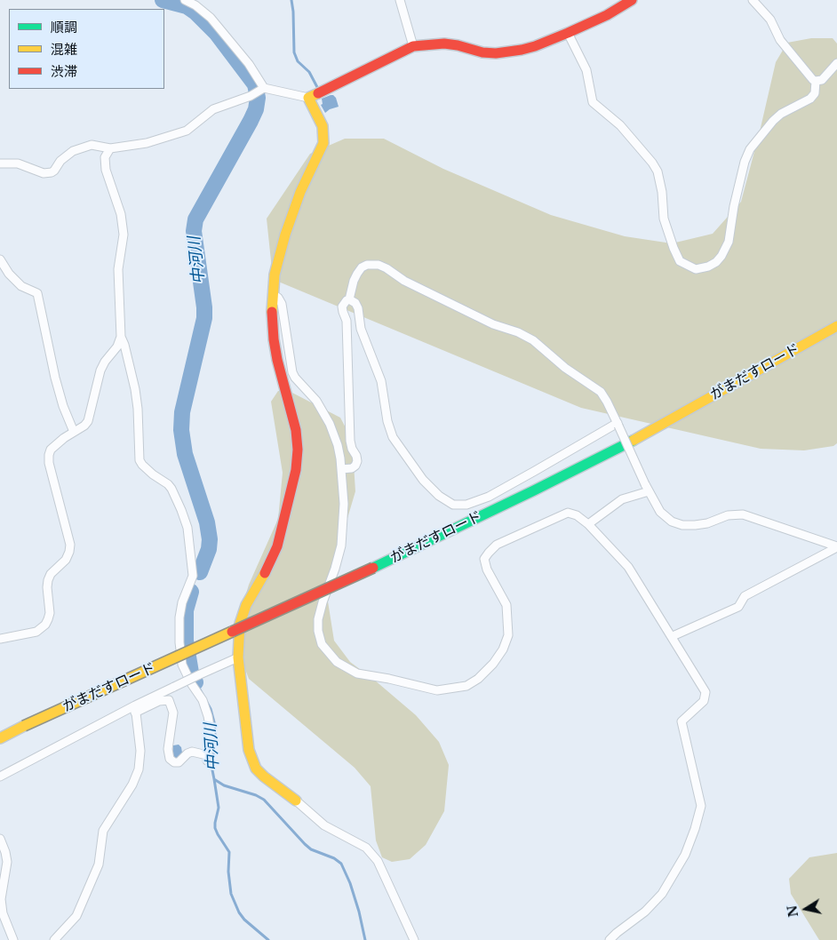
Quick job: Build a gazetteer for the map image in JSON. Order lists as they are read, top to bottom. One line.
{"streets":{"main road":["がまだすロード"]},"water":["中河川"],"legend":["順調","混雑","渋滞"],"north":"left"}
